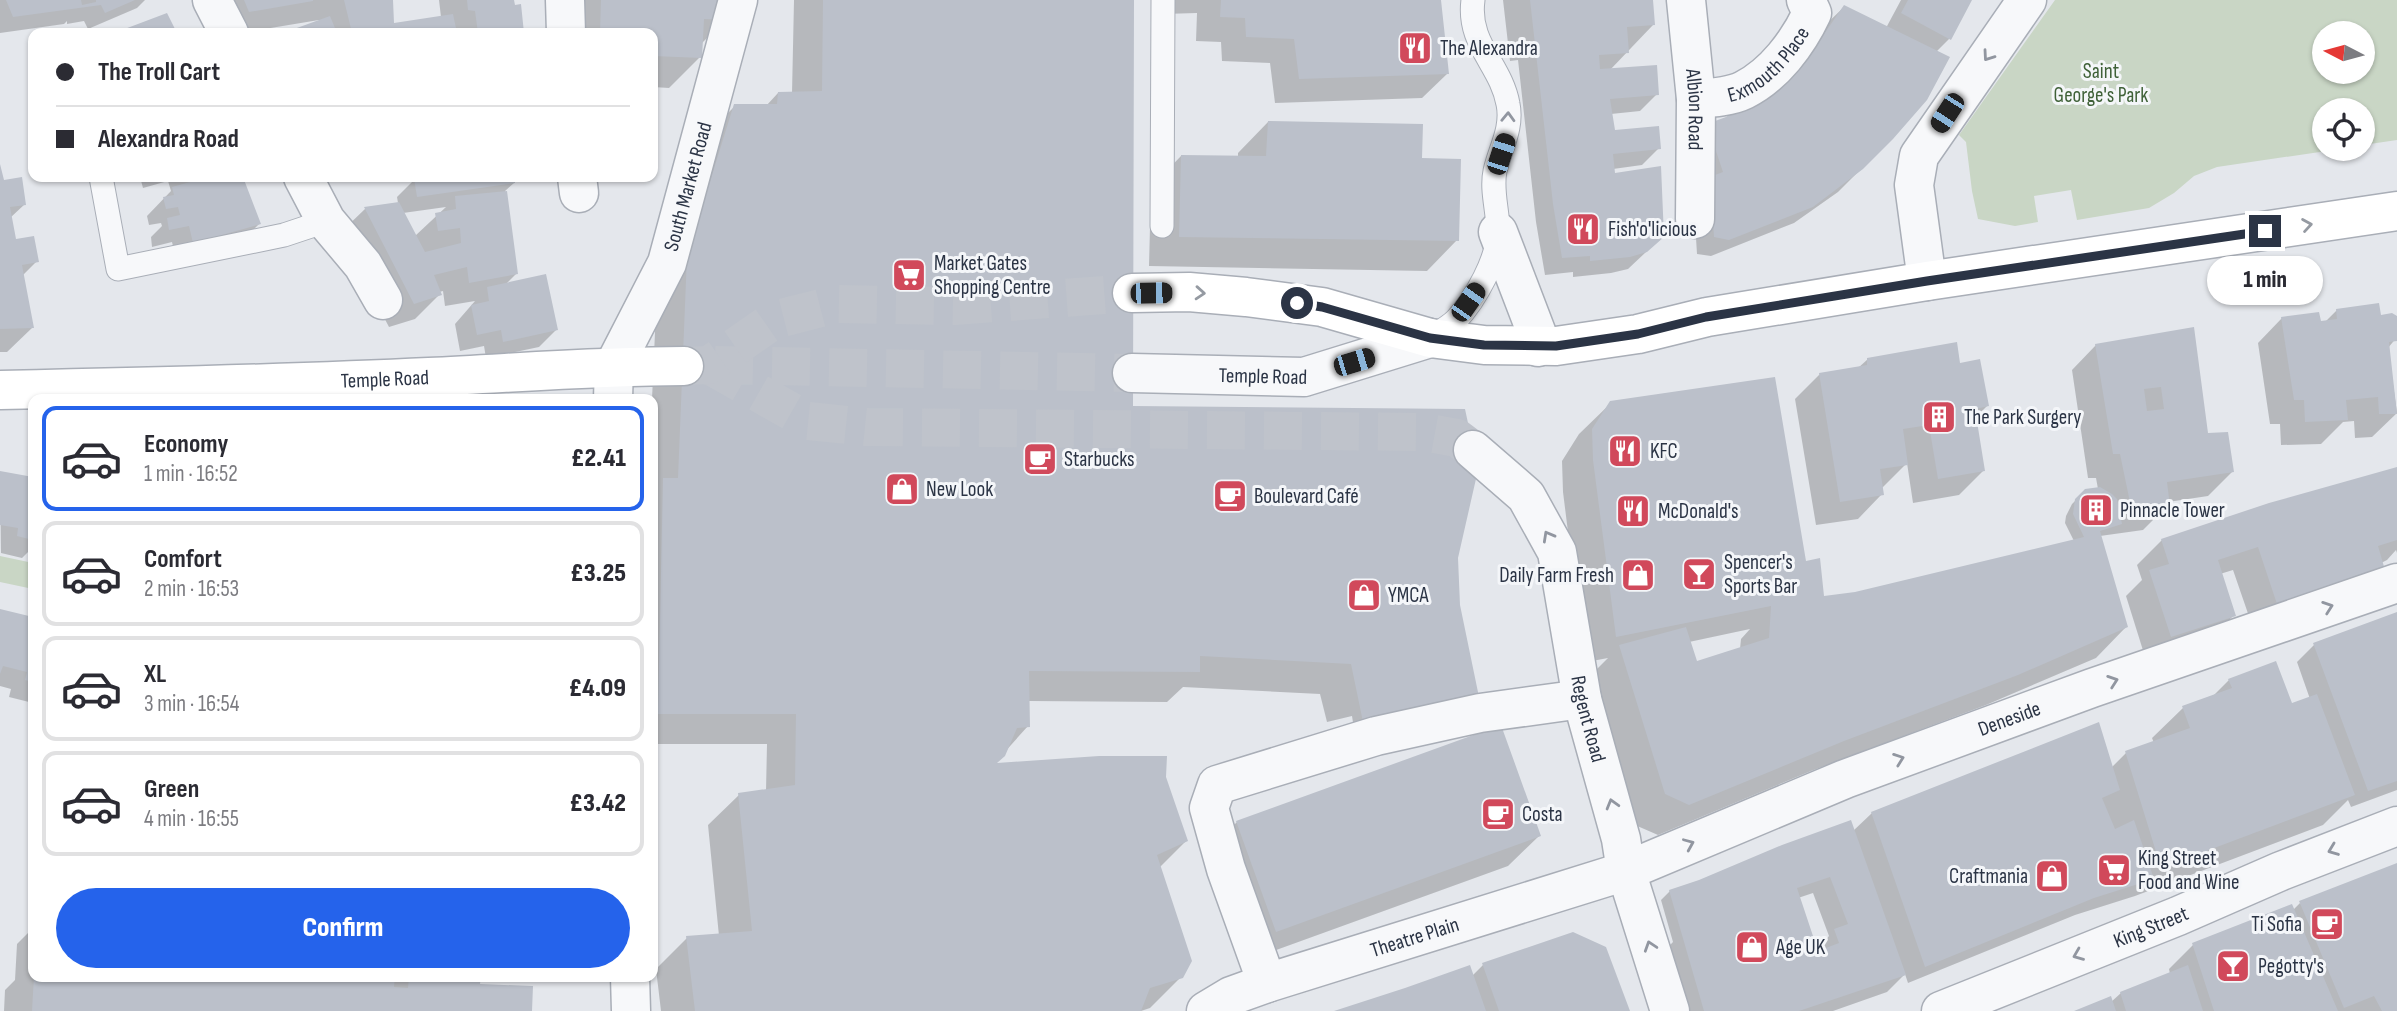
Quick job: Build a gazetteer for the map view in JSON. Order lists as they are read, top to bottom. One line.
{"streets":{"main road":["Temple Road"],"street":["Exmouth Place","Albion Road","South Market Road","Regent Road","Deneside","King Street","Theatre Plain"]},"crossings":[["Exmouth Place","Albion Road"],["South Market Road","Temple Road"],["Regent Road","Deneside"],["Regent Road","Theatre Plain"],["Deneside","Theatre Plain"]],"one_way":["Regent Road","Deneside","King Street"],"parks":["Saint George's Park"],"places":{"restaurant":["The Alexandra","Fish'o'licious","KFC","McDonald's"],"supermarket":["Market Gates Shopping Centre","King Street Food and Wine"],"building":["The Park Surgery","Pinnacle Tower"],"cafe":["Starbucks","Boulevard Café","Costa","Ti Sofia"],"shop":["New Look","Daily Farm Fresh","YMCA","Craftmania","Age UK"],"bar":["Spencer's Sports Bar","Pegotty's"]},"north":"left","page":{"banner":["The Troll Cart","Alexandra Road"],"bubble":"1 min","list":[{"name":"Economy","note":"1 min · 16:52","value":"£2.41"},{"name":"Comfort","note":"2 min · 16:53","value":"£3.25"},{"name":"XL","note":"3 min · 16:54","value":"£4.09"},{"name":"Green","note":"4 min · 16:55","value":"£3.42"}],"buttons":"Confirm"}}
